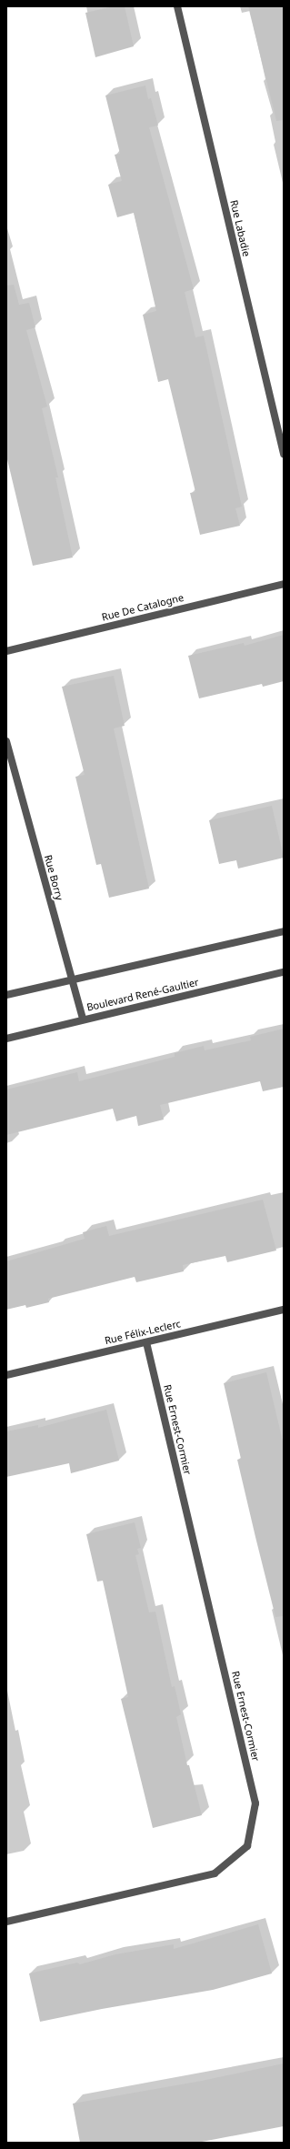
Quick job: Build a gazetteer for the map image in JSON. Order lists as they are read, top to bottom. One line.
{"streets":{"street":["Rue Labadie","Rue De Catalogne","Rue Borry","Boulevard René-Gaultier","Rue Félix-Leclerc","Rue Ernest-Cormier"]},"crossings":[["Rue Borry","Boulevard René-Gaultier"],["Rue Félix-Leclerc","Rue Ernest-Cormier"]]}
